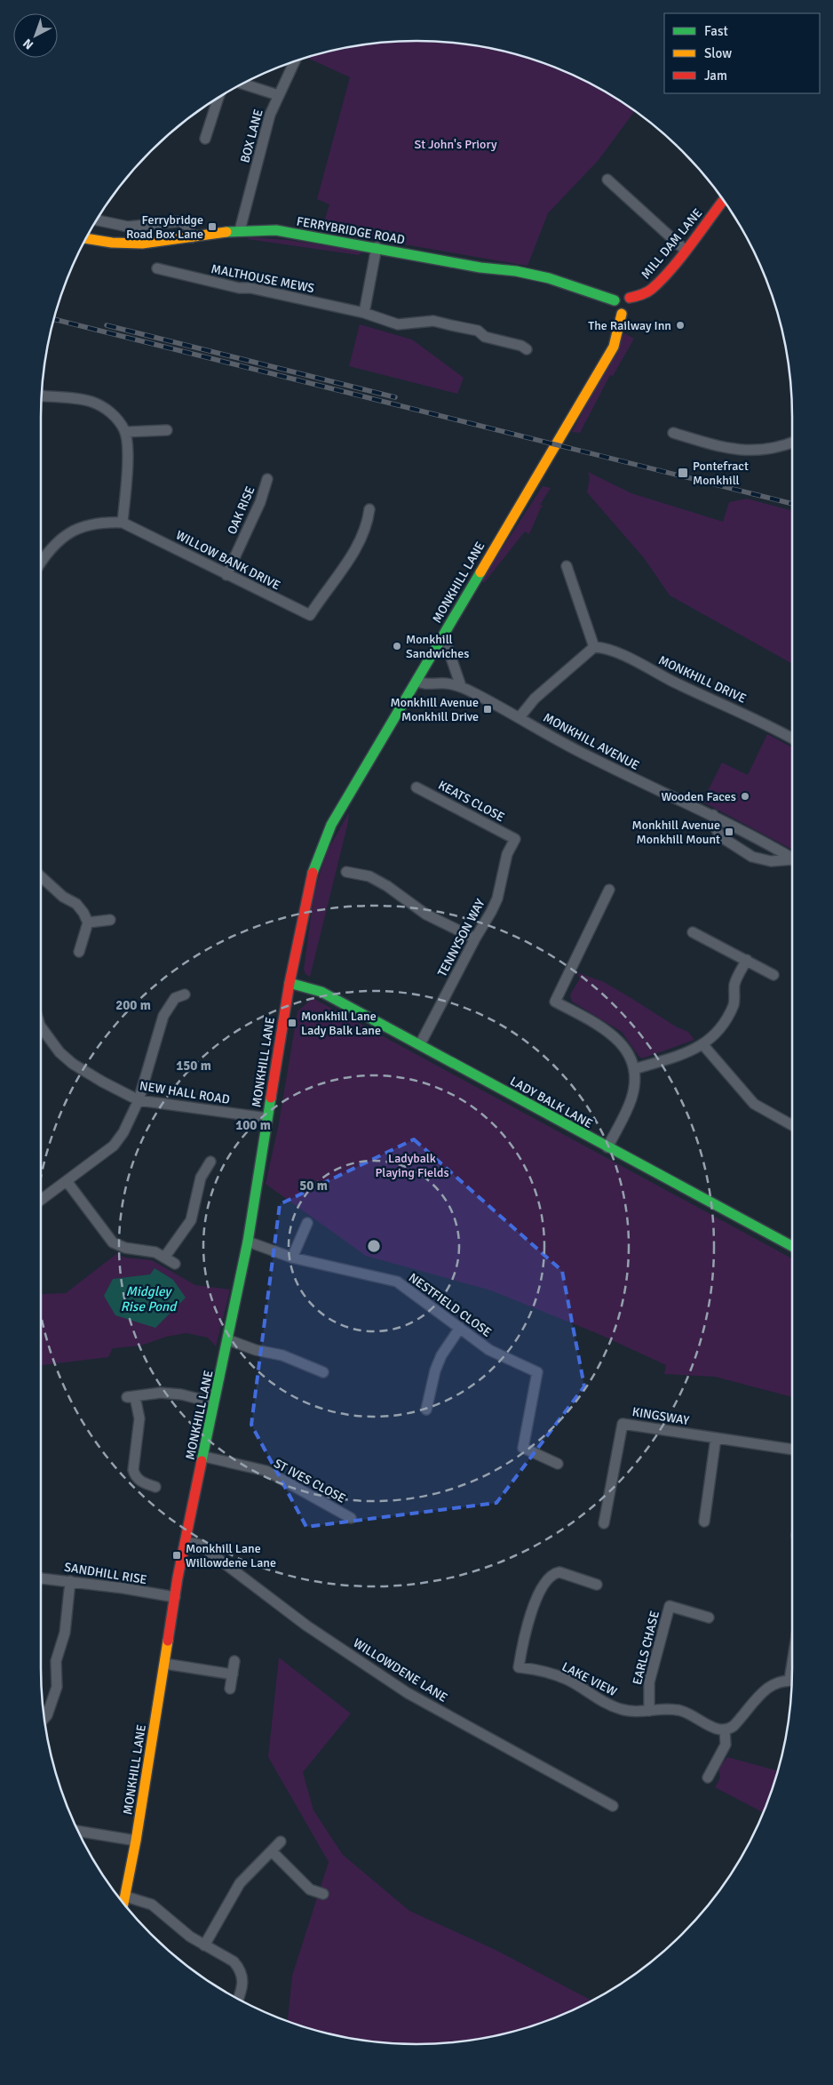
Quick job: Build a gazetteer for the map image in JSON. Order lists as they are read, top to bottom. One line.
{"streets":{"street":["BOX LANE","FERRYBRIDGE ROAD","MILL DAM LANE","MALTHOUSE MEWS","OAK RISE","WILLOW BANK DRIVE","MONKHILL LANE","MONKHILL DRIVE","MONKHILL AVENUE","KEATS CLOSE","TENNYSON WAY","NEW HALL ROAD","LADY BALK LANE","NESTFIELD CLOSE","KINGSWAY","ST IVES CLOSE","SANDHILL RISE","EARLS CHASE","WILLOWDENE LANE","LAKE VIEW"]},"crossings":[["BOX LANE","FERRYBRIDGE ROAD"],["FERRYBRIDGE ROAD","MILL DAM LANE"],["MILL DAM LANE","MONKHILL LANE"],["OAK RISE","WILLOW BANK DRIVE"],["MONKHILL LANE","MONKHILL AVENUE"],["MONKHILL LANE","NEW HALL ROAD"],["MONKHILL LANE","LADY BALK LANE"],["MONKHILL LANE","NESTFIELD CLOSE"],["MONKHILL LANE","ST IVES CLOSE"],["MONKHILL LANE","SANDHILL RISE"],["MONKHILL LANE","WILLOWDENE LANE"],["KEATS CLOSE","TENNYSON WAY"],["TENNYSON WAY","LADY BALK LANE"],["EARLS CHASE","LAKE VIEW"]],"water":["Midgley Rise Pond"],"parks":["St John's Priory","Ladybalk Playing Fields"],"places":{"transit":["Ferrybridge Road Box Lane","Pontefract Monkhill","Monkhill Avenue Monkhill Drive","Monkhill Avenue Monkhill Mount","Monkhill Lane Lady Balk Lane","Monkhill Lane Willowdene Lane"],"other":["The Railway Inn","Monkhill Sandwiches","Wooden Faces"]},"legend":["Fast","Slow","Jam"],"north":"bottom left","rings":["200 m","150 m","100 m","50 m"]}
